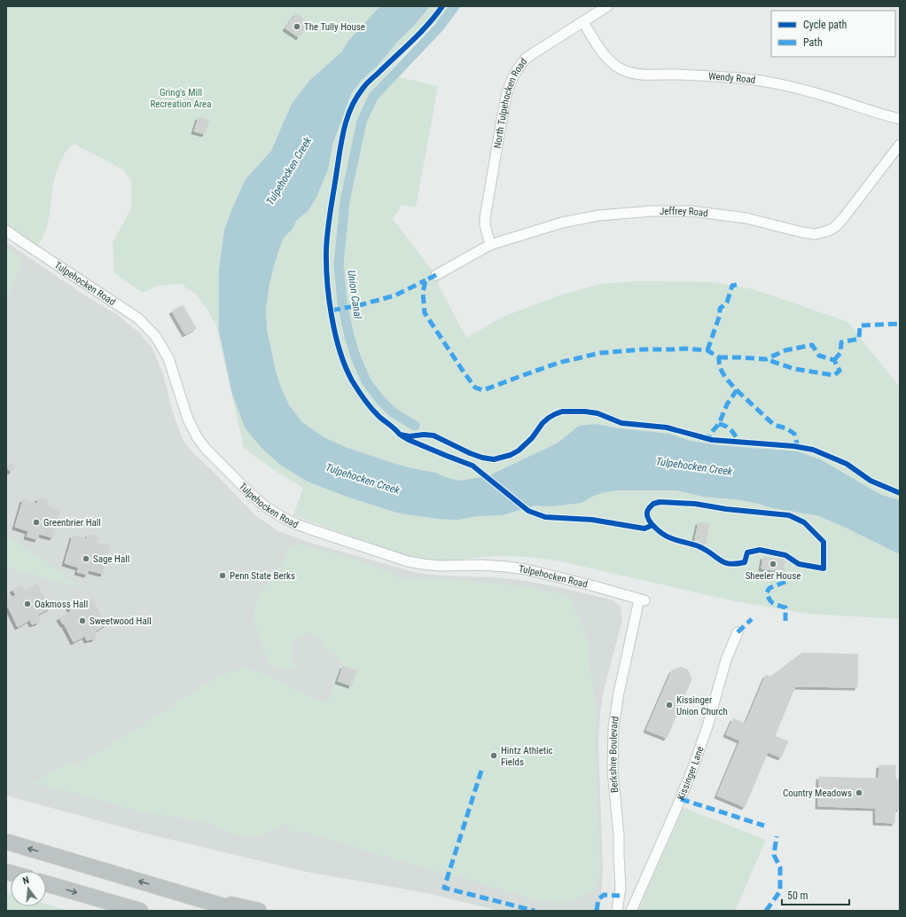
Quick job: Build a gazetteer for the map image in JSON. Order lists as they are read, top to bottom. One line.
{"streets":{"street":["Wendy Road","North Tulpehocken Road","Jeffrey Road","Tulpehocken Road","Berkshire Boulevard","Kissinger Lane"]},"crossings":[["Wendy Road","North Tulpehocken Road"],["North Tulpehocken Road","Jeffrey Road"],["Tulpehocken Road","Berkshire Boulevard"]],"water":["Tulpehocken Creek","Union Canal"],"parks":["Gring's Mill Recreation Area"],"places":["The Tully House","Greenbrier Hall","Sage Hall","Sheeler House","Penn State Berks","Oakmoss Hall","Sweetwood Hall","Kissinger Union Church","Hintz Athletic Fields","Country Meadows"],"legend":["Cycle path","Path"],"scale_bar":"50 m","north":"top"}
